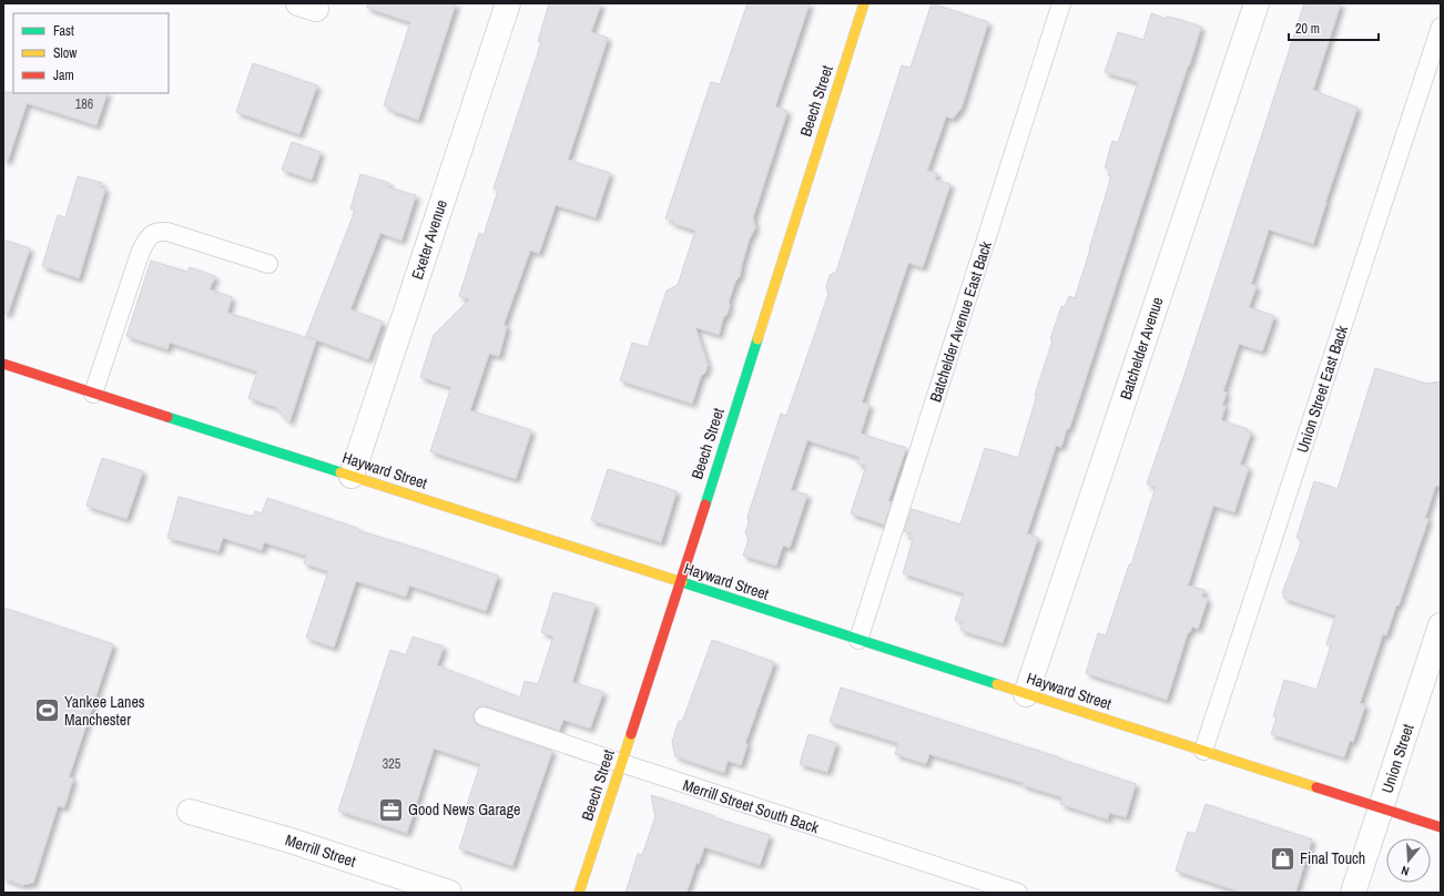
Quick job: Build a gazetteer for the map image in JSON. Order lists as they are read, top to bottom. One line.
{"streets":{"street":["Beech Street","Exeter Avenue","Batchelder Avenue","Hayward Street","Union Street","Merrill Street"],"lane":["Batchelder Avenue East Back","Union Street East Back","Merrill Street South Back"]},"crossings":[["Beech Street","Hayward Street"],["Beech Street","Merrill Street South Back"],["Exeter Avenue","Hayward Street"],["Batchelder Avenue East Back","Hayward Street"],["Batchelder Avenue","Hayward Street"],["Union Street East Back","Hayward Street"],["Hayward Street","Union Street"]],"places":{"sports":["Yankee Lanes Manchester"],"office":["Good News Garage"],"shop":["Final Touch"]},"house_numbers":["186","325"],"legend":["Fast","Slow","Jam"],"scale_bar":"20 m","north":"bottom"}
